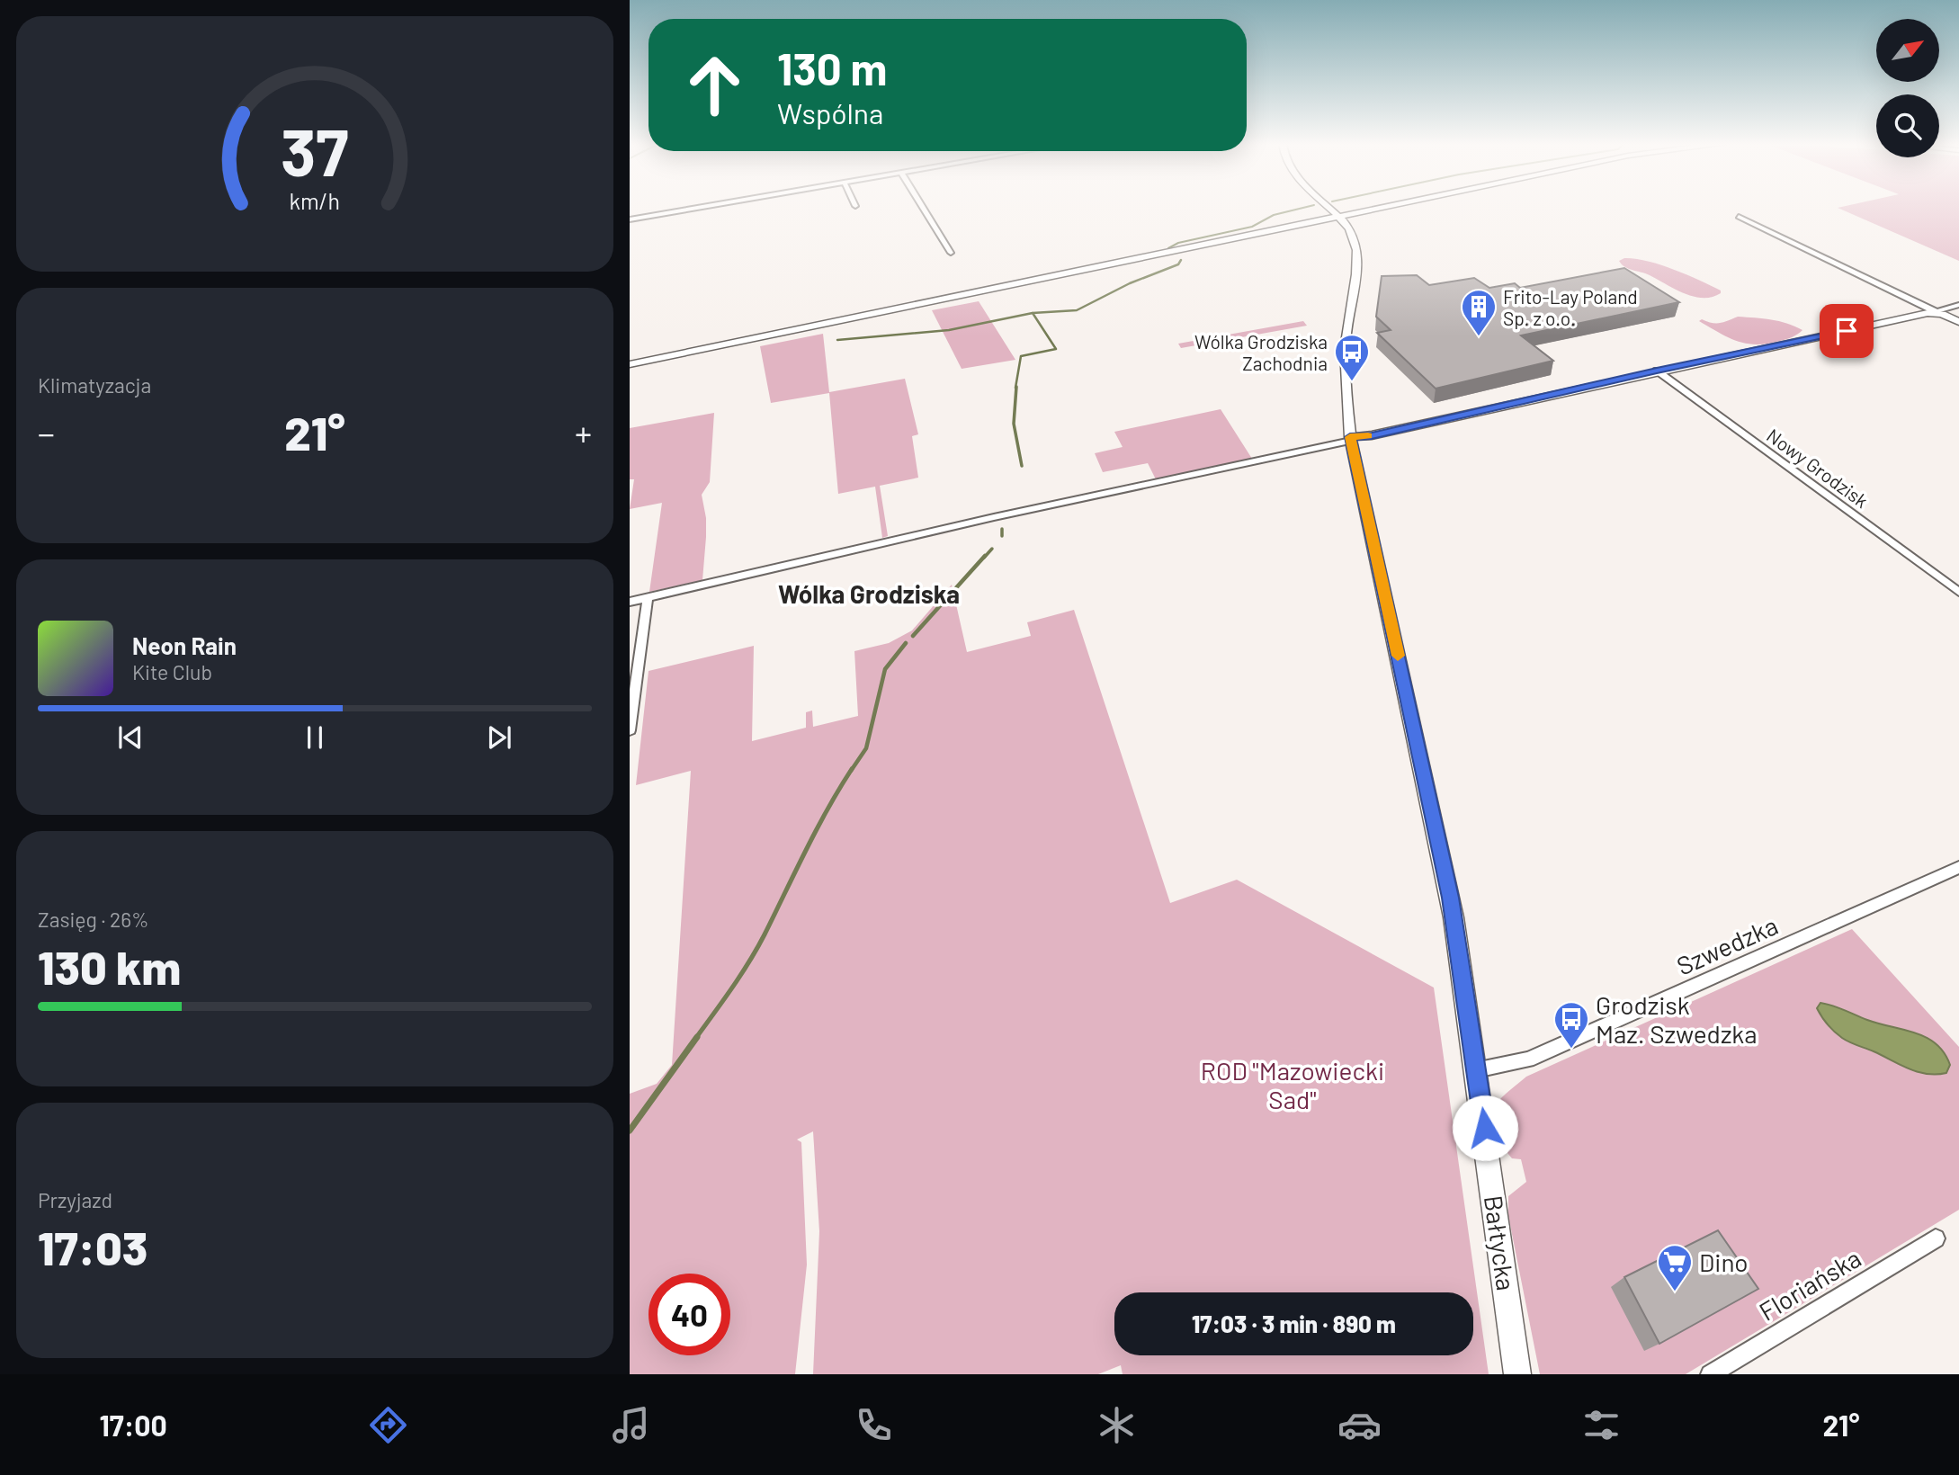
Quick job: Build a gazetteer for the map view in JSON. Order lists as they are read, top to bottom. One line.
{"streets":{"street":["Nowy Grodzisk","Szwedzka","Bałtycka","Floriańska"]},"crossings":[["Szwedzka","Bałtycka"]],"districts":["Wólka Grodziska"],"parks":["ROD \"Mazowiecki Sad\""],"places":{"building":["Frito-Lay Poland Sp. z o.o."],"bus stop":["Wólka Grodziska Zachodnia","Grodzisk Maz. Szwedzka"],"supermarket":["Dino"]},"north":"top right","page":{"turn":["130 m","Wspólna"],"tile":["Klimatyzacja",["Zasięg · 26%","130 km"],["Przyjazd","17:03"]],"heat":["−","21°","+"],"song":["Neon Rain","Kite Club"],"limit":"40","trip":"17:03 · 3 min · 890 m","tabs":["17:00","21°"],"gauge":["37","km/h"]}}
